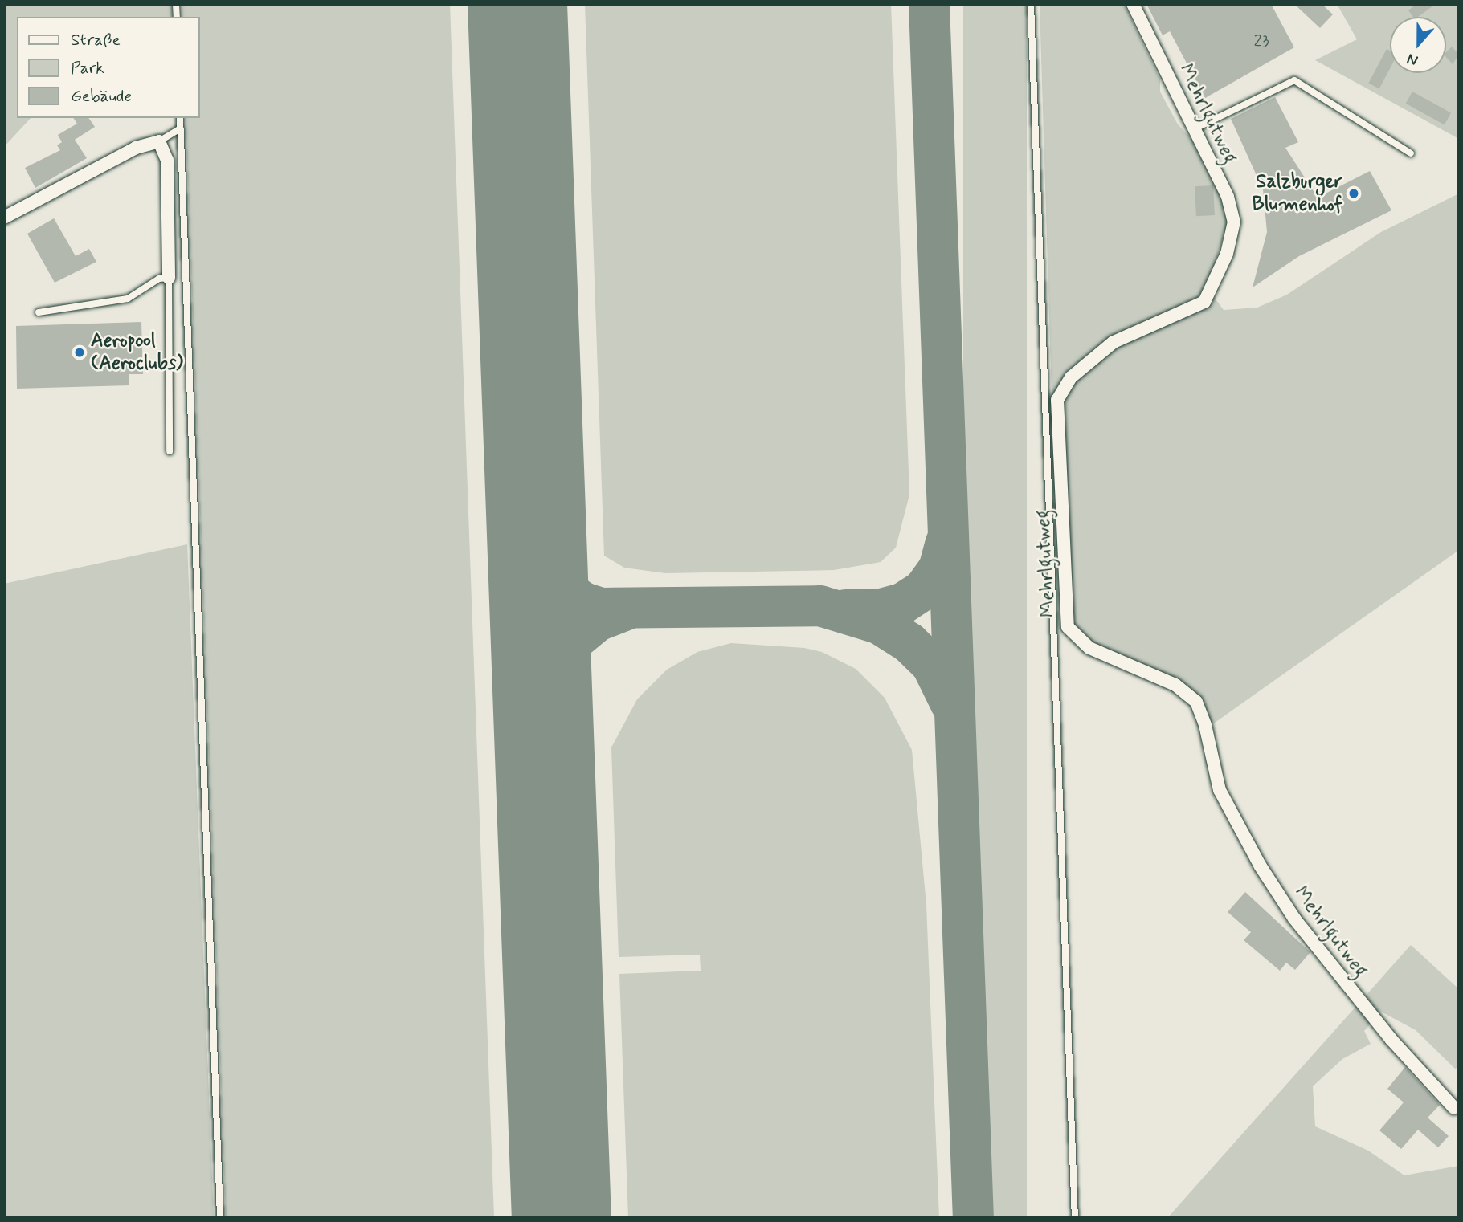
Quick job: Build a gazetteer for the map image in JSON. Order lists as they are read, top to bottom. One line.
{"streets":{"street":["Mehrlgutweg"]},"places":["Salzburger Blumenhof","Aeropool (Aeroclubs)"],"house_numbers":["23"],"legend":["Straße","Park","Gebäude"],"north":"bottom"}
